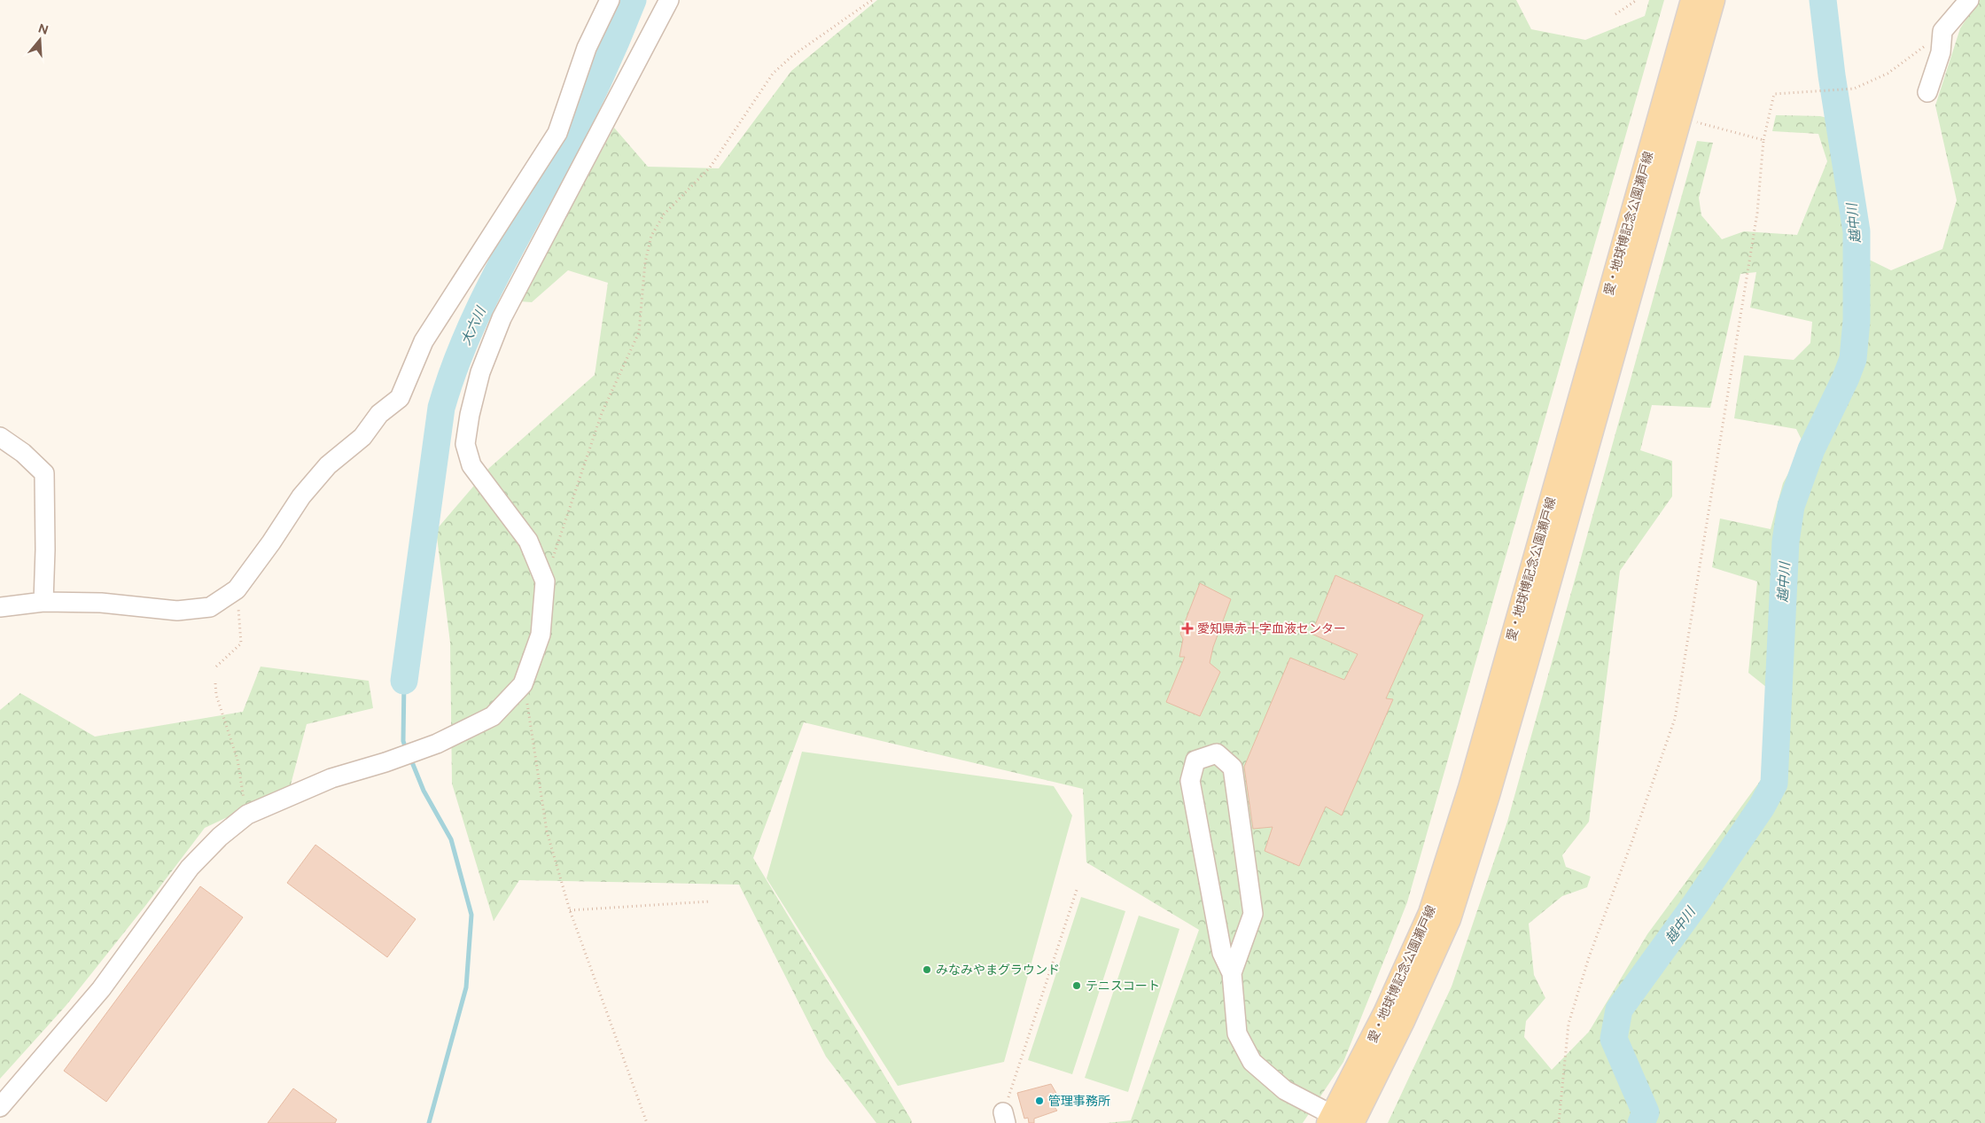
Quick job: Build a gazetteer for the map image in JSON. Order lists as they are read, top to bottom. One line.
{"streets":{"main road":["愛・地球博記念公園瀬戸線"]},"water":["越中川","大六川"],"places":{"health":["愛知県赤十字血液センター"],"other":["みなみやまグラウンド","テニスコート","管理事務所"]},"north":"top"}
